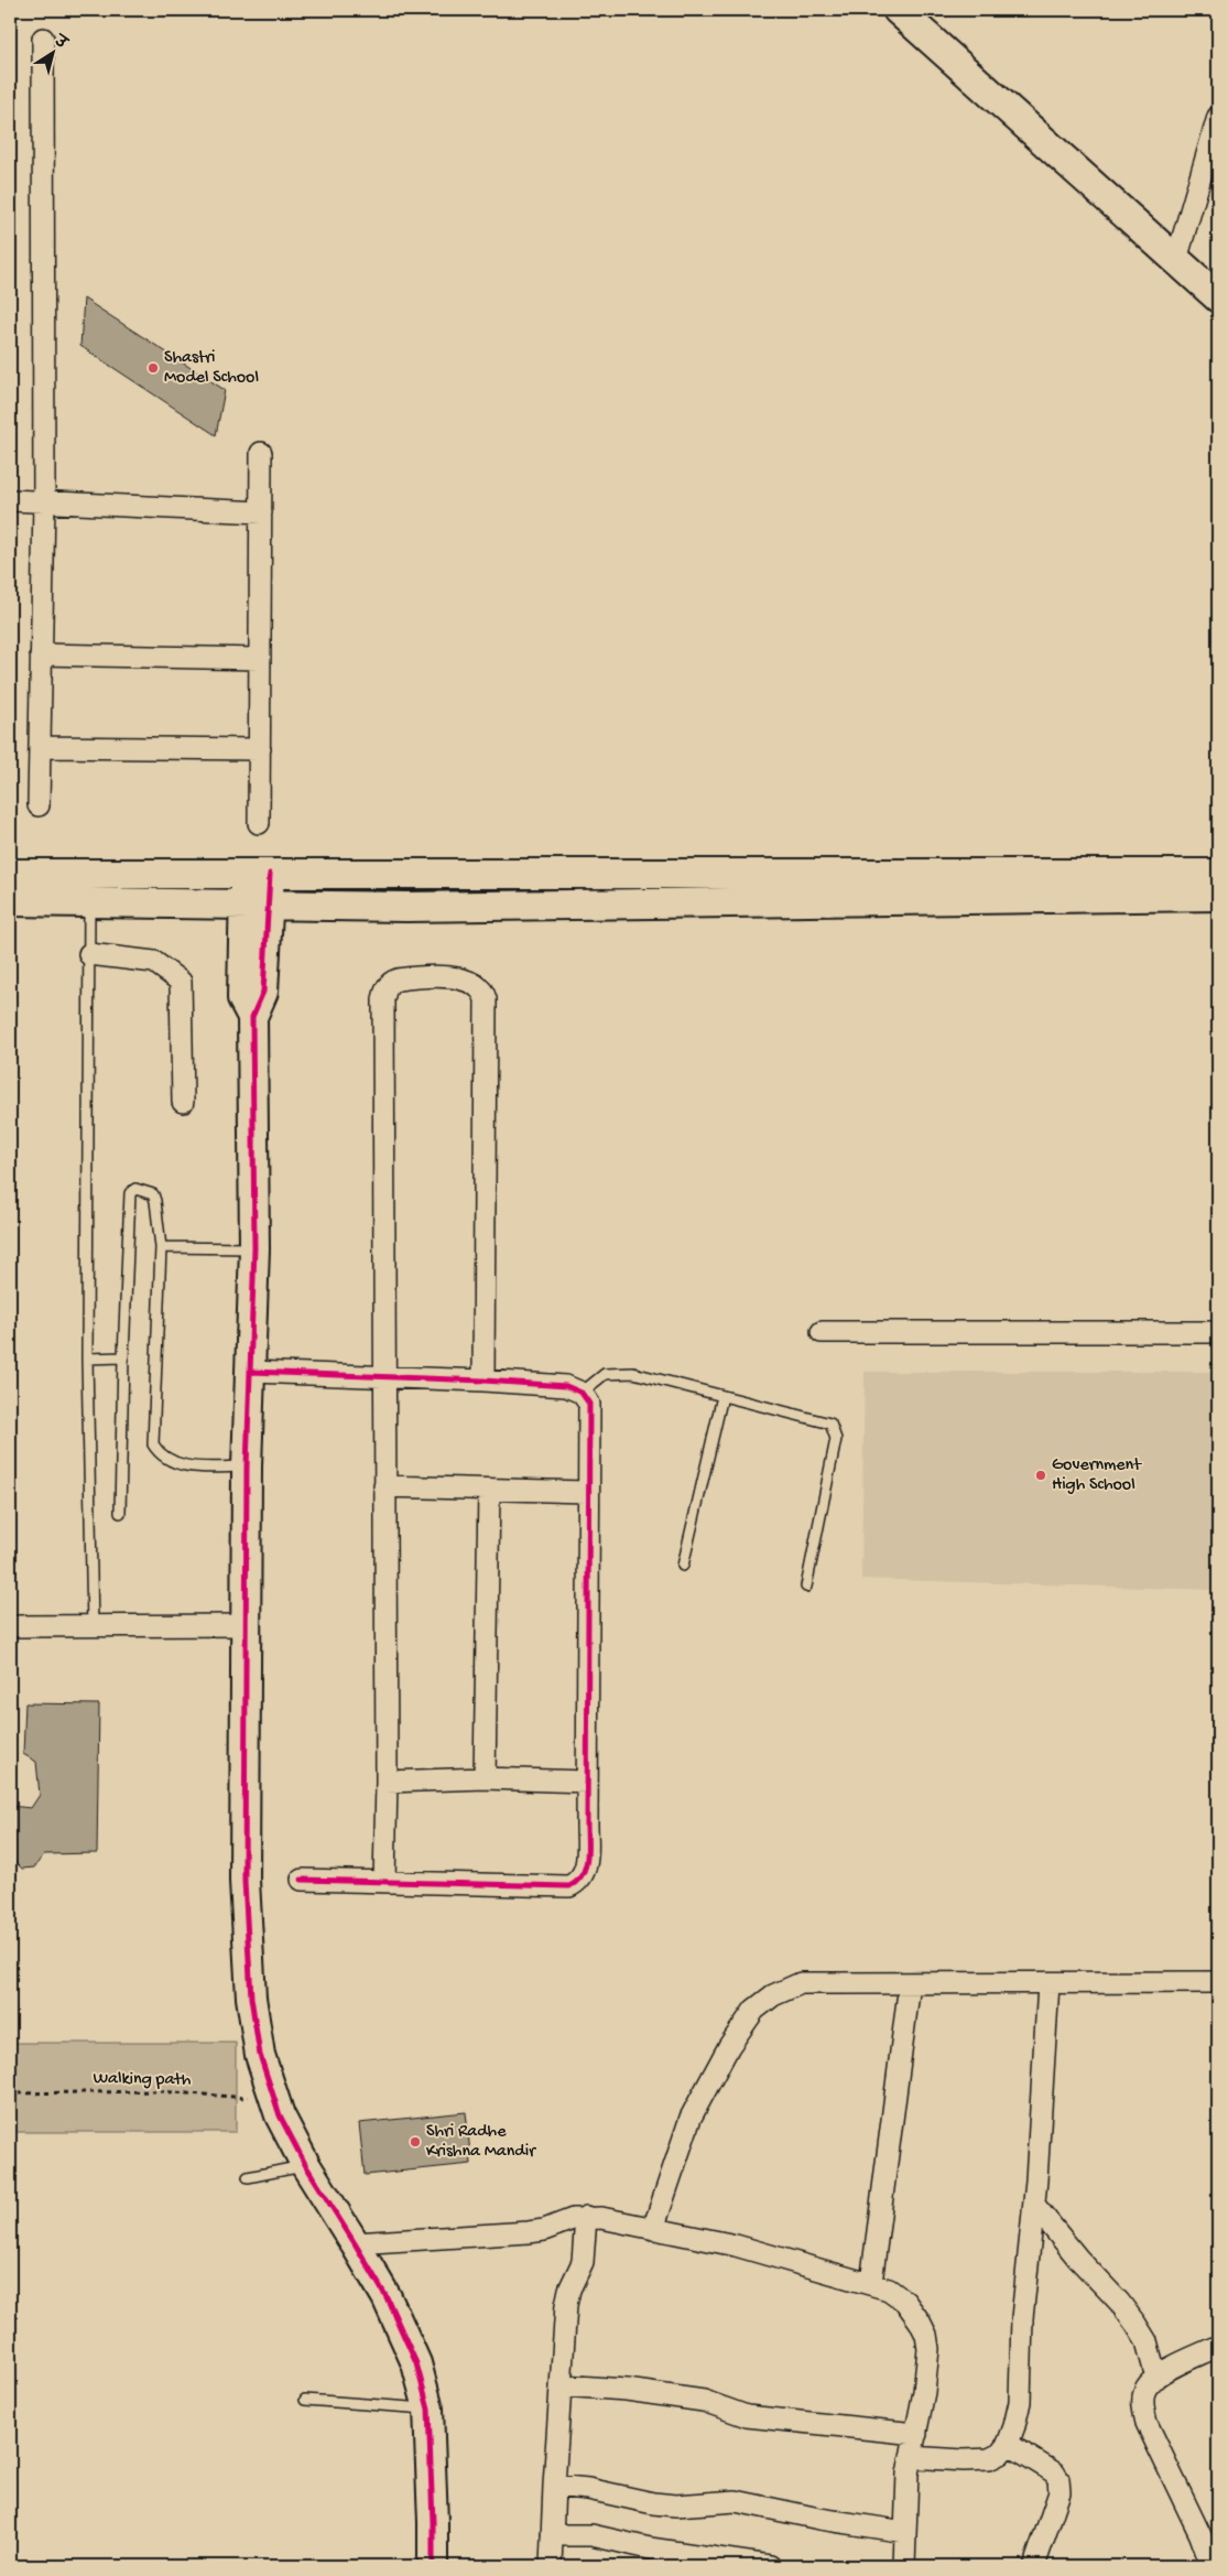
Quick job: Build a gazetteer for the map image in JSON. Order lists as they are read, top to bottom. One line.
{"streets":{"path":["Walking path"]},"places":["Shastri Model School","Government High School","Shri Radhe Krishna Mandir"],"north":"top right"}
